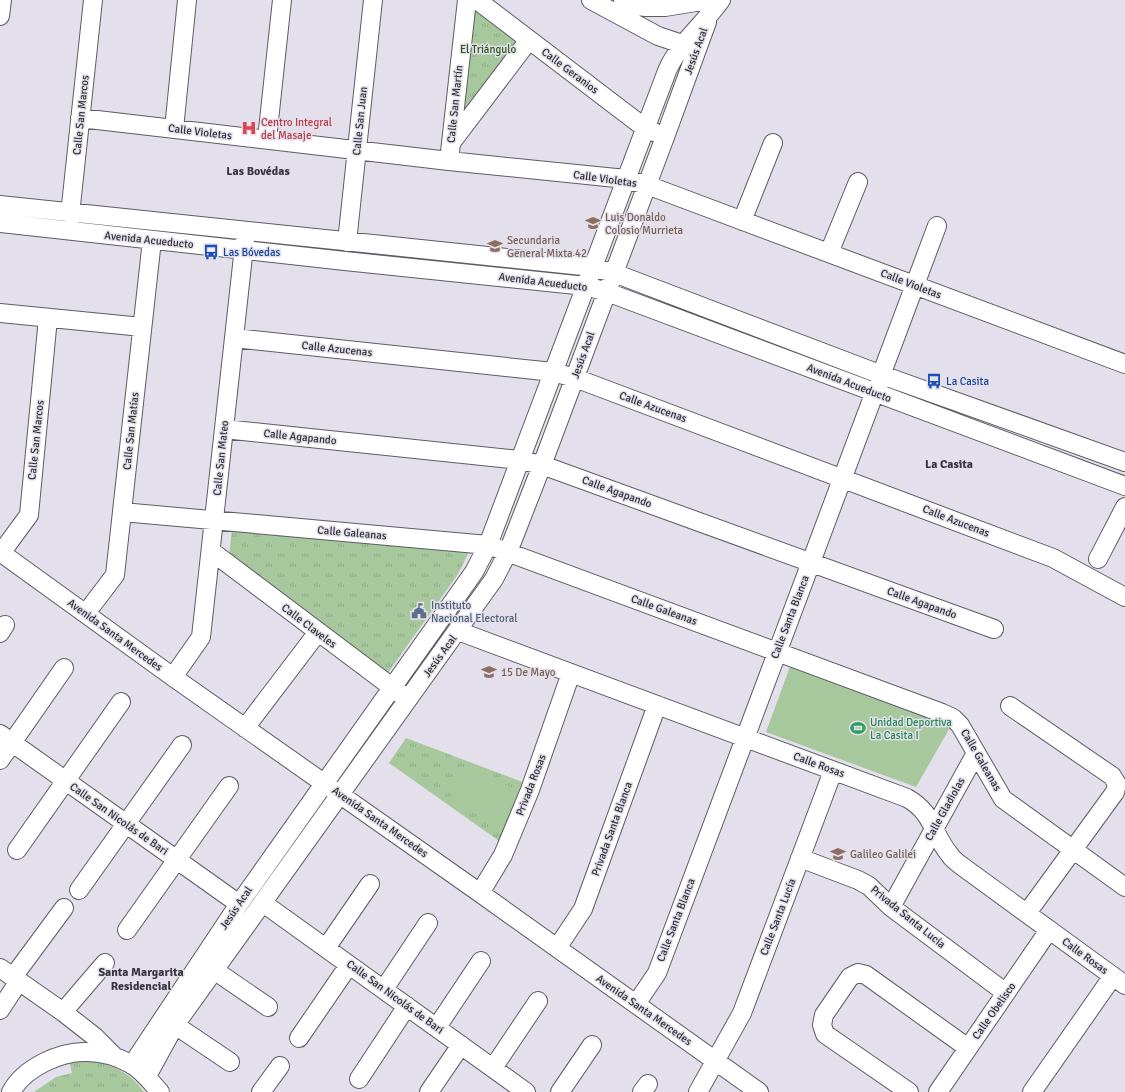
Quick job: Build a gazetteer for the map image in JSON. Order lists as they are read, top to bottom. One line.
{"streets":{"street":["Jesús Acal","Calle Geranios","Calle San Martín","Calle San Marcos","Calle San Juan","Calle Violetas","Avenida Acueducto","Calle Azucenas","Calle San Matías","Calle Agapando","Calle San Mateo","Calle Galeanas","Calle Santa Blanca","Calle Claveles","Avenida Santa Mercedes","Calle Rosas","Privada Rosas","Calle Gladiolas","Calle San Nicolás de Bari","Privada Santa Blanca","Calle Santa Lucía","Privada Santa Lucía","Calle Obelisco"]},"crossings":[["Jesús Acal","Calle Geranios"],["Jesús Acal","Calle Violetas"],["Jesús Acal","Avenida Acueducto"],["Jesús Acal","Calle Azucenas"],["Jesús Acal","Calle Agapando"],["Jesús Acal","Calle Galeanas"],["Jesús Acal","Calle Claveles"],["Jesús Acal","Avenida Santa Mercedes"],["Jesús Acal","Calle Rosas"],["Jesús Acal","Calle San Nicolás de Bari"],["Calle San Martín","Calle Violetas"],["Calle San Marcos","Calle Violetas"],["Calle San Marcos","Avenida Acueducto"],["Calle San Marcos","Avenida Santa Mercedes"],["Calle San Juan","Calle Violetas"],["Calle San Juan","Avenida Acueducto"],["Calle Violetas","Calle Santa Blanca"],["Avenida Acueducto","Calle San Matías"],["Avenida Acueducto","Calle San Mateo"],["Avenida Acueducto","Calle Santa Blanca"],["Calle Azucenas","Calle San Mateo"],["Calle Azucenas","Calle Santa Blanca"],["Calle San Matías","Calle Galeanas"],["Calle San Matías","Avenida Santa Mercedes"],["Calle Agapando","Calle San Mateo"],["Calle Agapando","Calle Santa Blanca"],["Calle San Mateo","Calle Galeanas"],["Calle San Mateo","Calle Claveles"],["Calle San Mateo","Avenida Santa Mercedes"],["Calle Galeanas","Calle Santa Blanca"],["Calle Galeanas","Calle Gladiolas"],["Calle Santa Blanca","Avenida Santa Mercedes"],["Calle Santa Blanca","Calle Rosas"],["Avenida Santa Mercedes","Privada Rosas"],["Avenida Santa Mercedes","Privada Santa Blanca"],["Avenida Santa Mercedes","Calle Santa Lucía"],["Calle Rosas","Privada Rosas"],["Calle Rosas","Calle Gladiolas"],["Calle Rosas","Privada Santa Blanca"],["Calle Rosas","Calle Santa Lucía"],["Calle Rosas","Calle Obelisco"],["Calle Gladiolas","Privada Santa Lucía"],["Calle Santa Lucía","Privada Santa Lucía"],["Privada Santa Lucía","Calle Obelisco"]],"districts":["Las Bovédas","La Casita","Santa Margarita Residencial"],"parks":["El Triángulo"],"places":{"hospital":["Centro Integral del Masaje"],"school or university":["Luis Donaldo Colosio Murrieta","Secundaria General Mixta 42","15 De Mayo","Galileo Galilei"],"bus stop":["Las Bóvedas","La Casita"],"public building":["Instituto Nacional Electoral"],"sports":["Unidad Deportiva La Casita I"]}}
